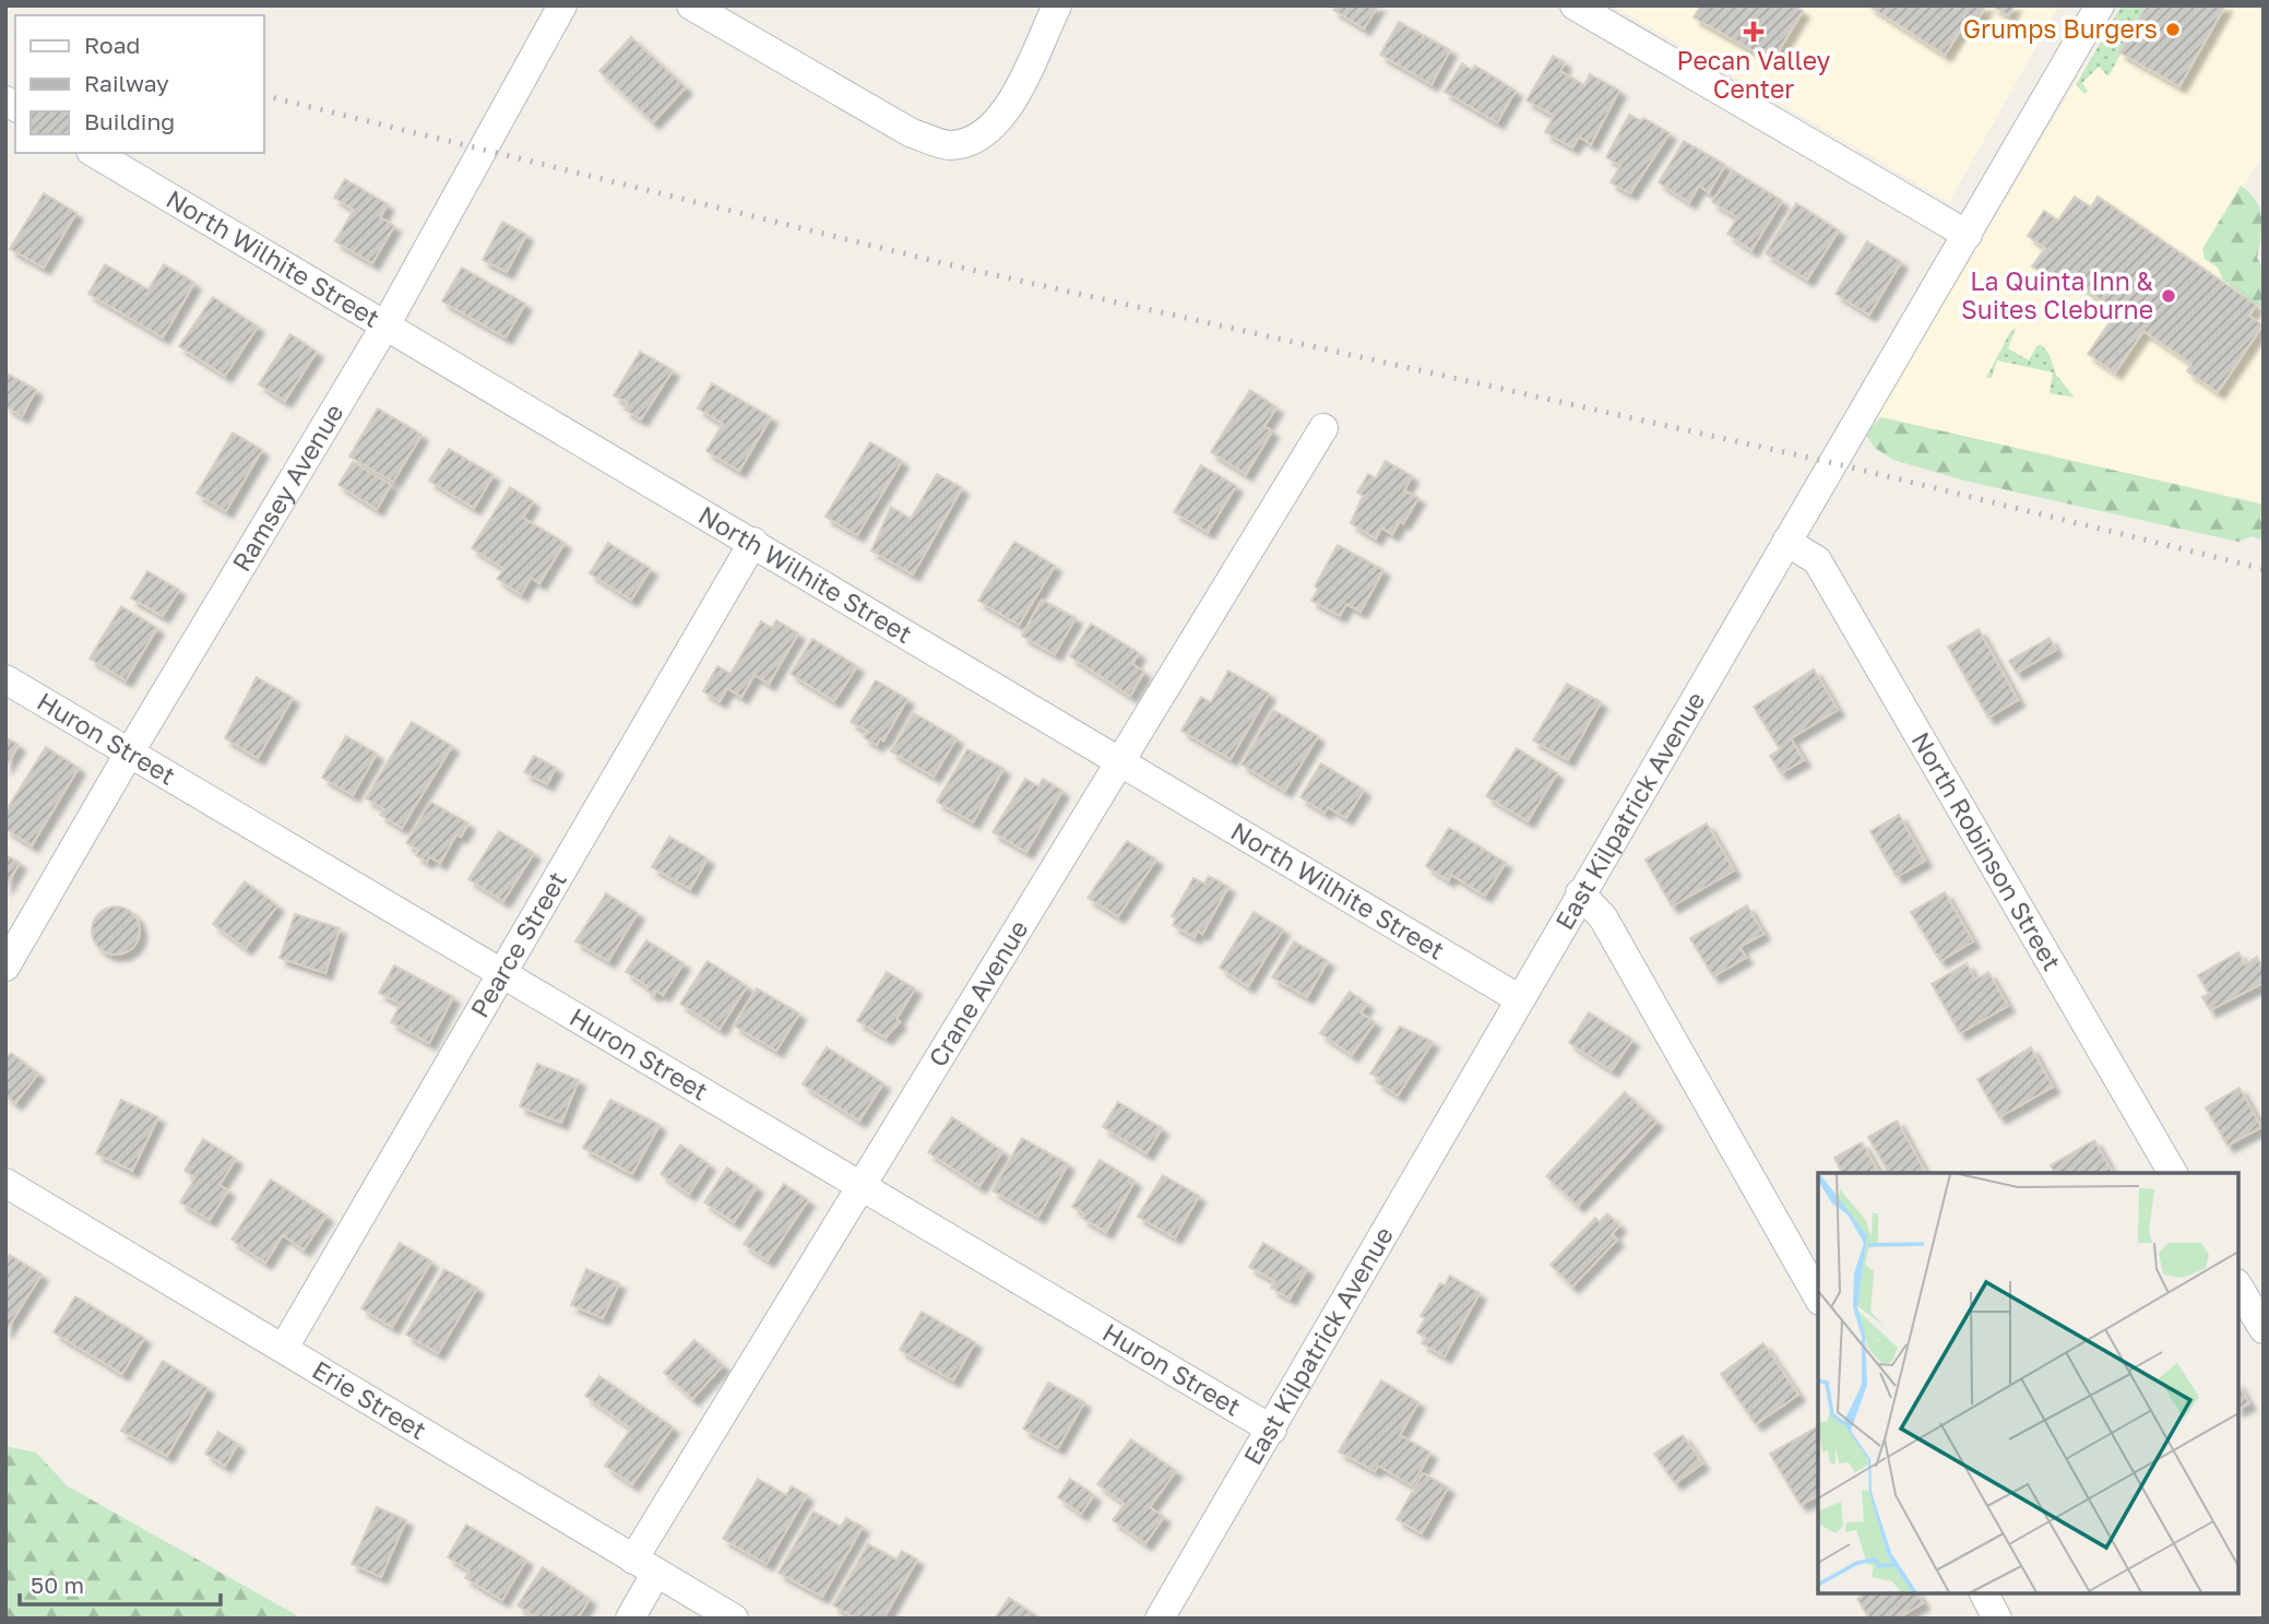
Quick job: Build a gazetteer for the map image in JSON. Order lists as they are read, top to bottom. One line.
{"streets":{"street":["North Wilhite Street","Ramsey Avenue","Huron Street","East Kilpatrick Avenue","North Robinson Street","Pearce Street","Crane Avenue","Erie Street"]},"crossings":[["North Wilhite Street","Ramsey Avenue"],["North Wilhite Street","East Kilpatrick Avenue"],["North Wilhite Street","Pearce Street"],["North Wilhite Street","Crane Avenue"],["Ramsey Avenue","Huron Street"],["Huron Street","East Kilpatrick Avenue"],["Huron Street","Pearce Street"],["Huron Street","Crane Avenue"],["East Kilpatrick Avenue","North Robinson Street"],["Pearce Street","Erie Street"],["Crane Avenue","Erie Street"]],"places":{"other":["Grumps Burgers","La Quinta Inn & Suites Cleburne"],"health":["Pecan Valley Center"]},"legend":["Road","Railway","Building"],"scale_bar":"50 m"}
